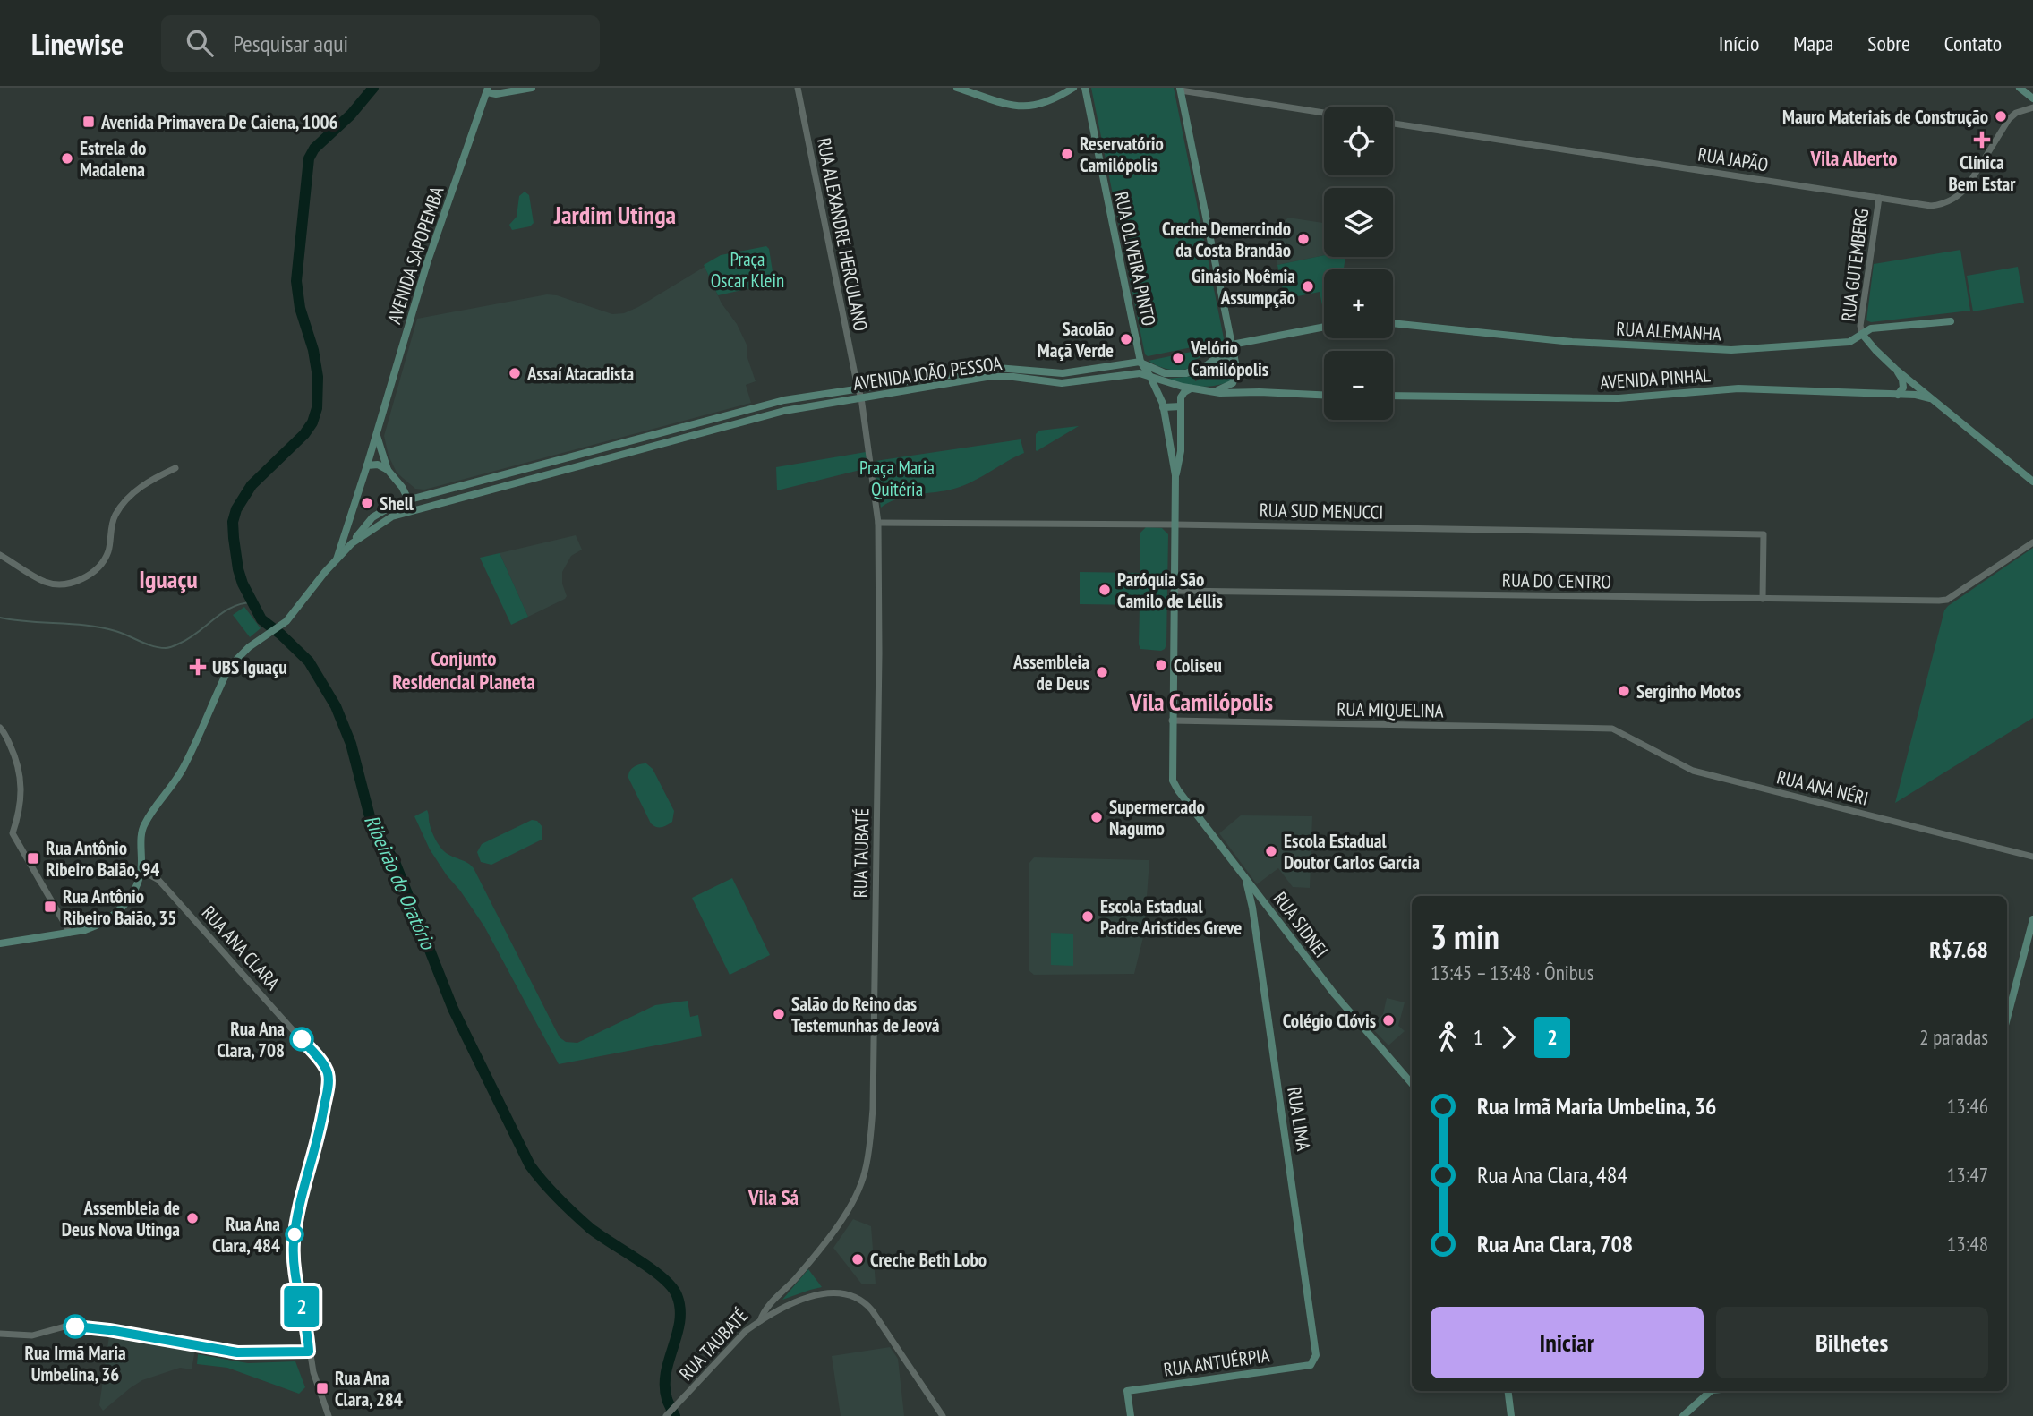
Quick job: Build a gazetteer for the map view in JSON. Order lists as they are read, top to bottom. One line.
{"streets":{"main road":["AVENIDA SAPOPEMBA","RUA OLIVEIRA PINTO","RUA GUTEMBERG","RUA ALEMANHA","AVENIDA JOÃO PESSOA","AVENIDA PINHAL","RUA SIDNEI","RUA LIMA","RUA ANTUÉRPIA"],"street":["RUA JAPÃO","RUA ALEXANDRE HERCULANO","RUA SUD MENUCCI","RUA DO CENTRO","RUA MIQUELINA","RUA ANA NÉRI","RUA TAUBATÉ","RUA ANA CLARA"]},"crossings":[["RUA JAPÃO","RUA GUTEMBERG"],["RUA ALEXANDRE HERCULANO","AVENIDA JOÃO PESSOA"],["RUA ALEXANDRE HERCULANO","RUA TAUBATÉ"],["AVENIDA SAPOPEMBA","AVENIDA JOÃO PESSOA"],["RUA OLIVEIRA PINTO","AVENIDA JOÃO PESSOA"],["RUA GUTEMBERG","RUA ALEMANHA"],["RUA GUTEMBERG","AVENIDA PINHAL"],["AVENIDA JOÃO PESSOA","RUA TAUBATÉ"],["AVENIDA JOÃO PESSOA","RUA ANA CLARA"],["RUA SUD MENUCCI","RUA DO CENTRO"],["RUA SUD MENUCCI","RUA TAUBATÉ"],["RUA MIQUELINA","RUA ANA NÉRI"],["RUA MIQUELINA","RUA SIDNEI"],["RUA SIDNEI","RUA LIMA"],["RUA LIMA","RUA ANTUÉRPIA"]],"districts":["Vila Alberto","Jardim Utinga","Iguaçu","Conjunto Residencial Planeta","Vila Camilópolis","Vila Sá"],"water":["Ribeirão do Oratório"],"parks":["Praça Oscar Klein","Praça Maria Quitéria"],"places":{"other":["Mauro Materiais de Construção","Reservatório Camilópolis","Estrela do Madalena","Creche Demercindo da Costa Brandão","Ginásio Noêmia Assumpção","Sacolão Maçã Verde","Velório Camilópolis","Assaí Atacadista","Shell","Paróquia São Camilo de Léllis","Coliseu","Assembleia de Deus","Serginho Motos","Supermercado Nagumo","Escola Estadual Doutor Carlos Garcia","Escola Estadual Padre Aristides Greve","Salão do Reino das Testemunhas de Jeová","Colégio Clóvis","Rua Ana Clara, 708","Assembleia de Deus Nova Utinga","Rua Ana Clara, 484","Creche Beth Lobo","Rua Irmã Maria Umbelina, 36"],"transit":["Avenida Primavera De Caiena, 1006","Rua Antônio Ribeiro Baião, 94","Rua Antônio Ribeiro Baião, 35","Rua Ana Clara, 284"],"health":["Clínica Bem Estar","UBS Iguaçu"]},"lines":["bus line 2"],"page":{"header":"Linewise","search":"Pesquisar aqui","nav":["Início","Mapa","Sobre","Contato"],"on_map":"2","map_buttons":["+","−"],"heading":["3 min","13:45 – 13:48 · Ônibus","R$7.68"],"legs":["1","2","2 paradas"],"list":[{"name":"Rua Irmã Maria Umbelina, 36","value":"13:46"},{"name":"Rua Ana Clara, 484","value":"13:47"},{"name":"Rua Ana Clara, 708","value":"13:48"}],"buttons":["Iniciar","Bilhetes"]}}
